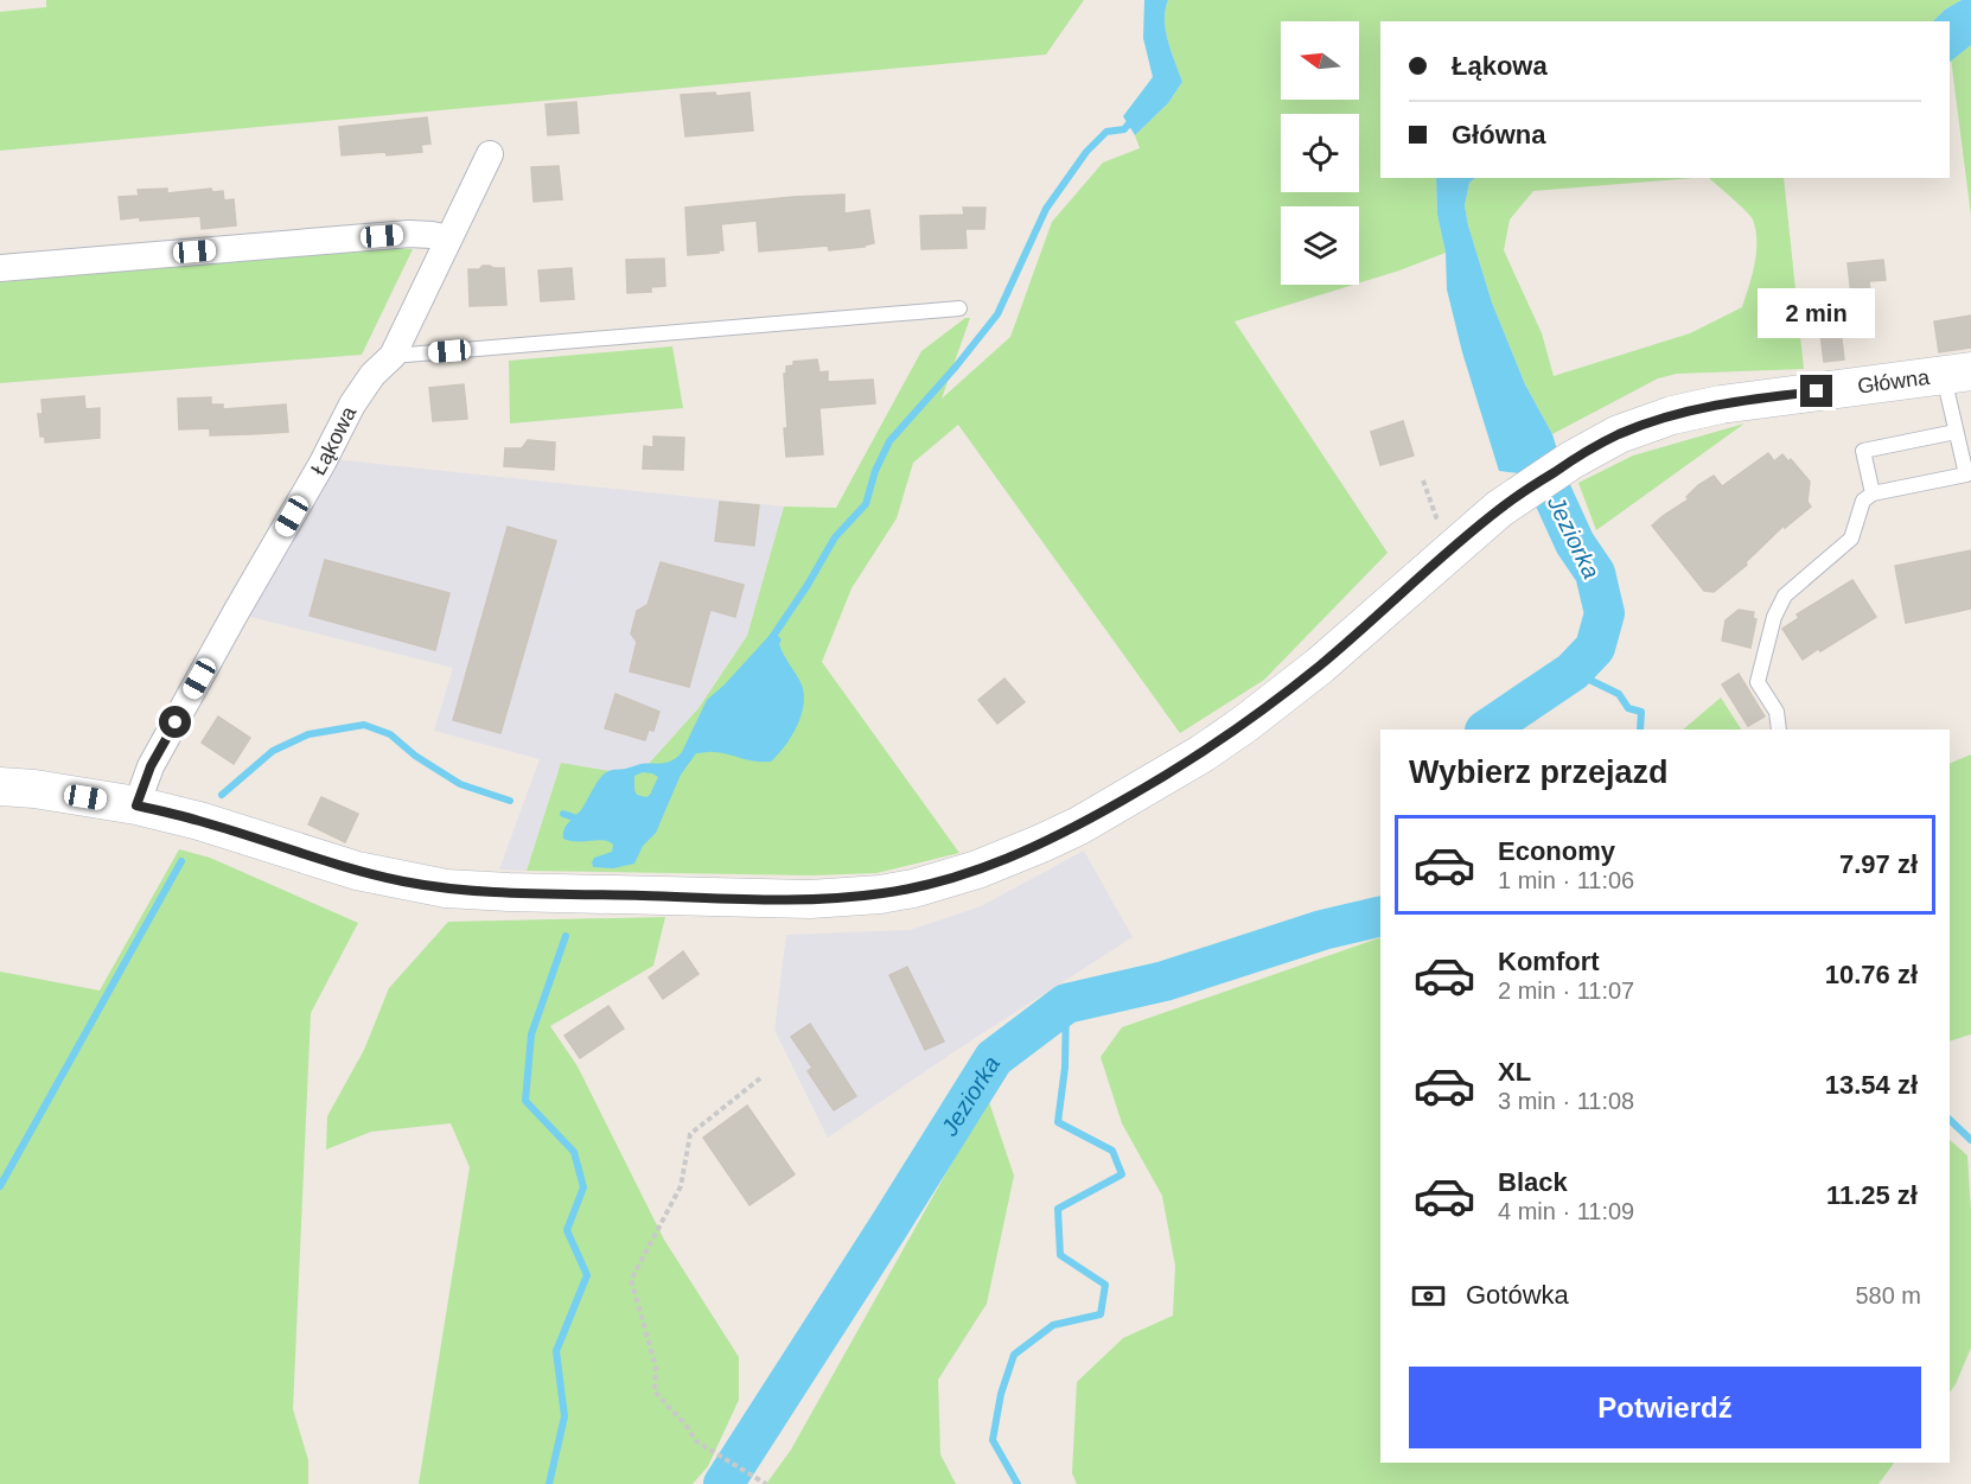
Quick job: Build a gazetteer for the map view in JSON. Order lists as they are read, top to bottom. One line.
{"streets":{"street":["Główna","Łąkowa"]},"crossings":[["Główna","Łąkowa"]],"water":["Jeziorka"],"north":"left","page":{"banner":["Łąkowa","Główna"],"bubble":"2 min","heading":"Wybierz przejazd","list":[{"name":"Economy","note":"1 min · 11:06","value":"7.97 zł"},{"name":"Komfort","note":"2 min · 11:07","value":"10.76 zł"},{"name":"XL","note":"3 min · 11:08","value":"13.54 zł"},{"name":"Black","note":"4 min · 11:09","value":"11.25 zł"}],"pay":["Gotówka","580 m"],"buttons":"Potwierdź"}}
